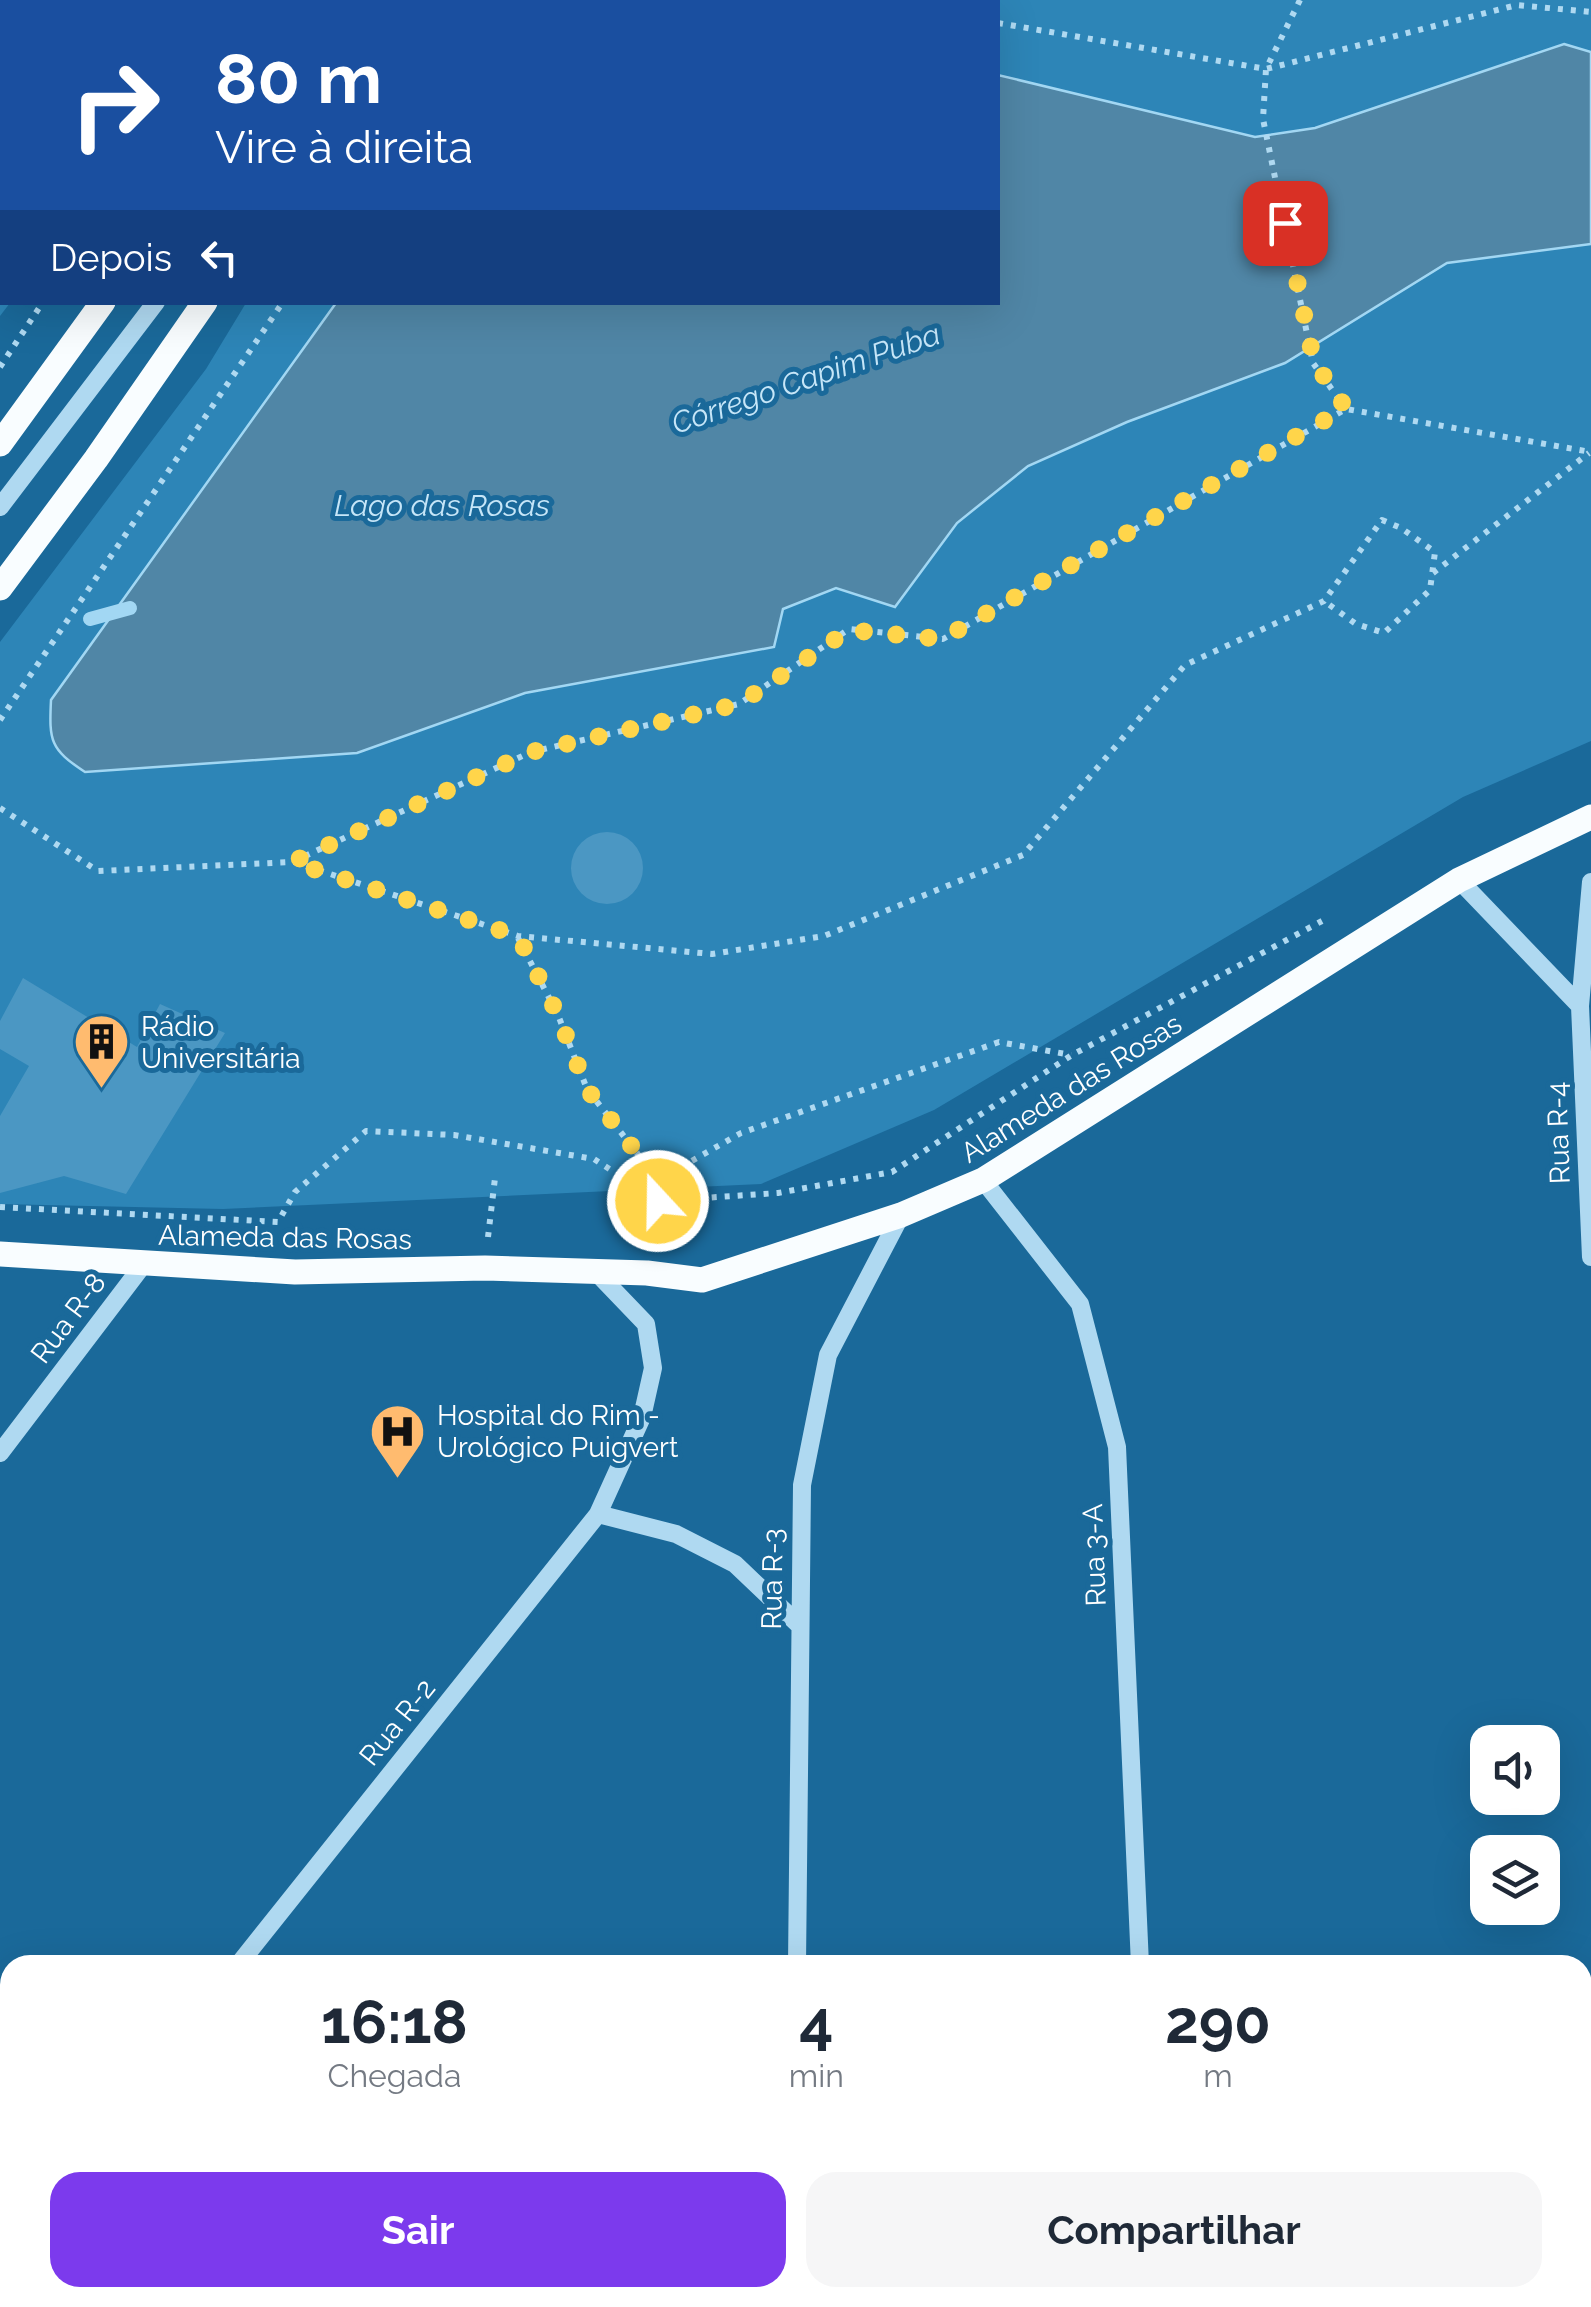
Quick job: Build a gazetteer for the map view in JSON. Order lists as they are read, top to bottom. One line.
{"streets":{"main road":["Alameda das Rosas"],"street":["Rua R-4","Rua R-8","Rua 3-A","Rua R-3","Rua R-2"]},"crossings":[["Alameda das Rosas","Rua R-8"],["Alameda das Rosas","Rua 3-A"],["Alameda das Rosas","Rua R-3"],["Alameda das Rosas","Rua R-2"]],"water":["Córrego Capim Puba","Lago das Rosas"],"places":{"building":["Rádio Universitária"],"hospital":["Hospital do Rim - Urológico Puigvert"]},"page":{"turn":["80 m","Vire à direita"],"then":"Depois","eta":["16:18","Chegada","4","min","290","m"],"buttons":["Sair","Compartilhar"]}}
